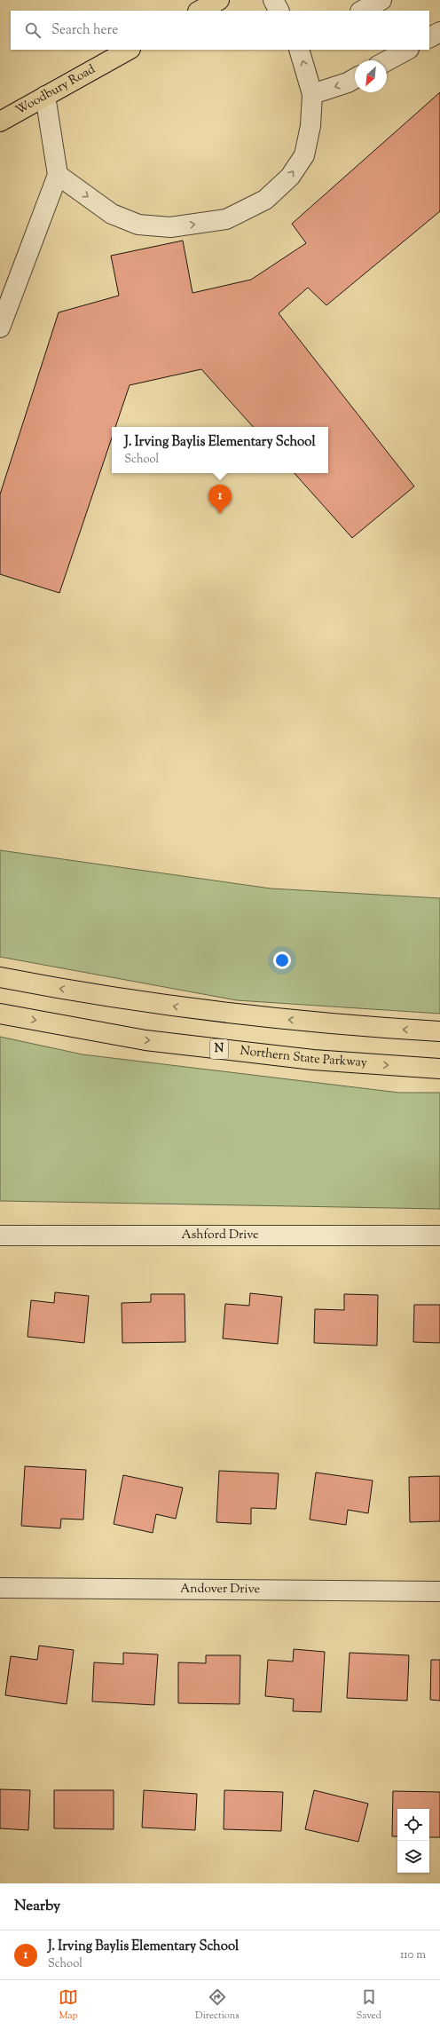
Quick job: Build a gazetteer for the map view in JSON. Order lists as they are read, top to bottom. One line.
{"streets":{"main road":["Woodbury Road","N","Northern State Parkway"],"street":["Ashford Drive","Andover Drive"]},"north":"bottom left","page":{"search":"Search here","popup":["J. Irving Baylis Elementary School","School"],"pins":"1","heading":"Nearby","list":[{"mark":"1","name":"J. Irving Baylis Elementary School","note":"School","value":"110 m"}],"nav":["Map","Directions","Saved"]}}
